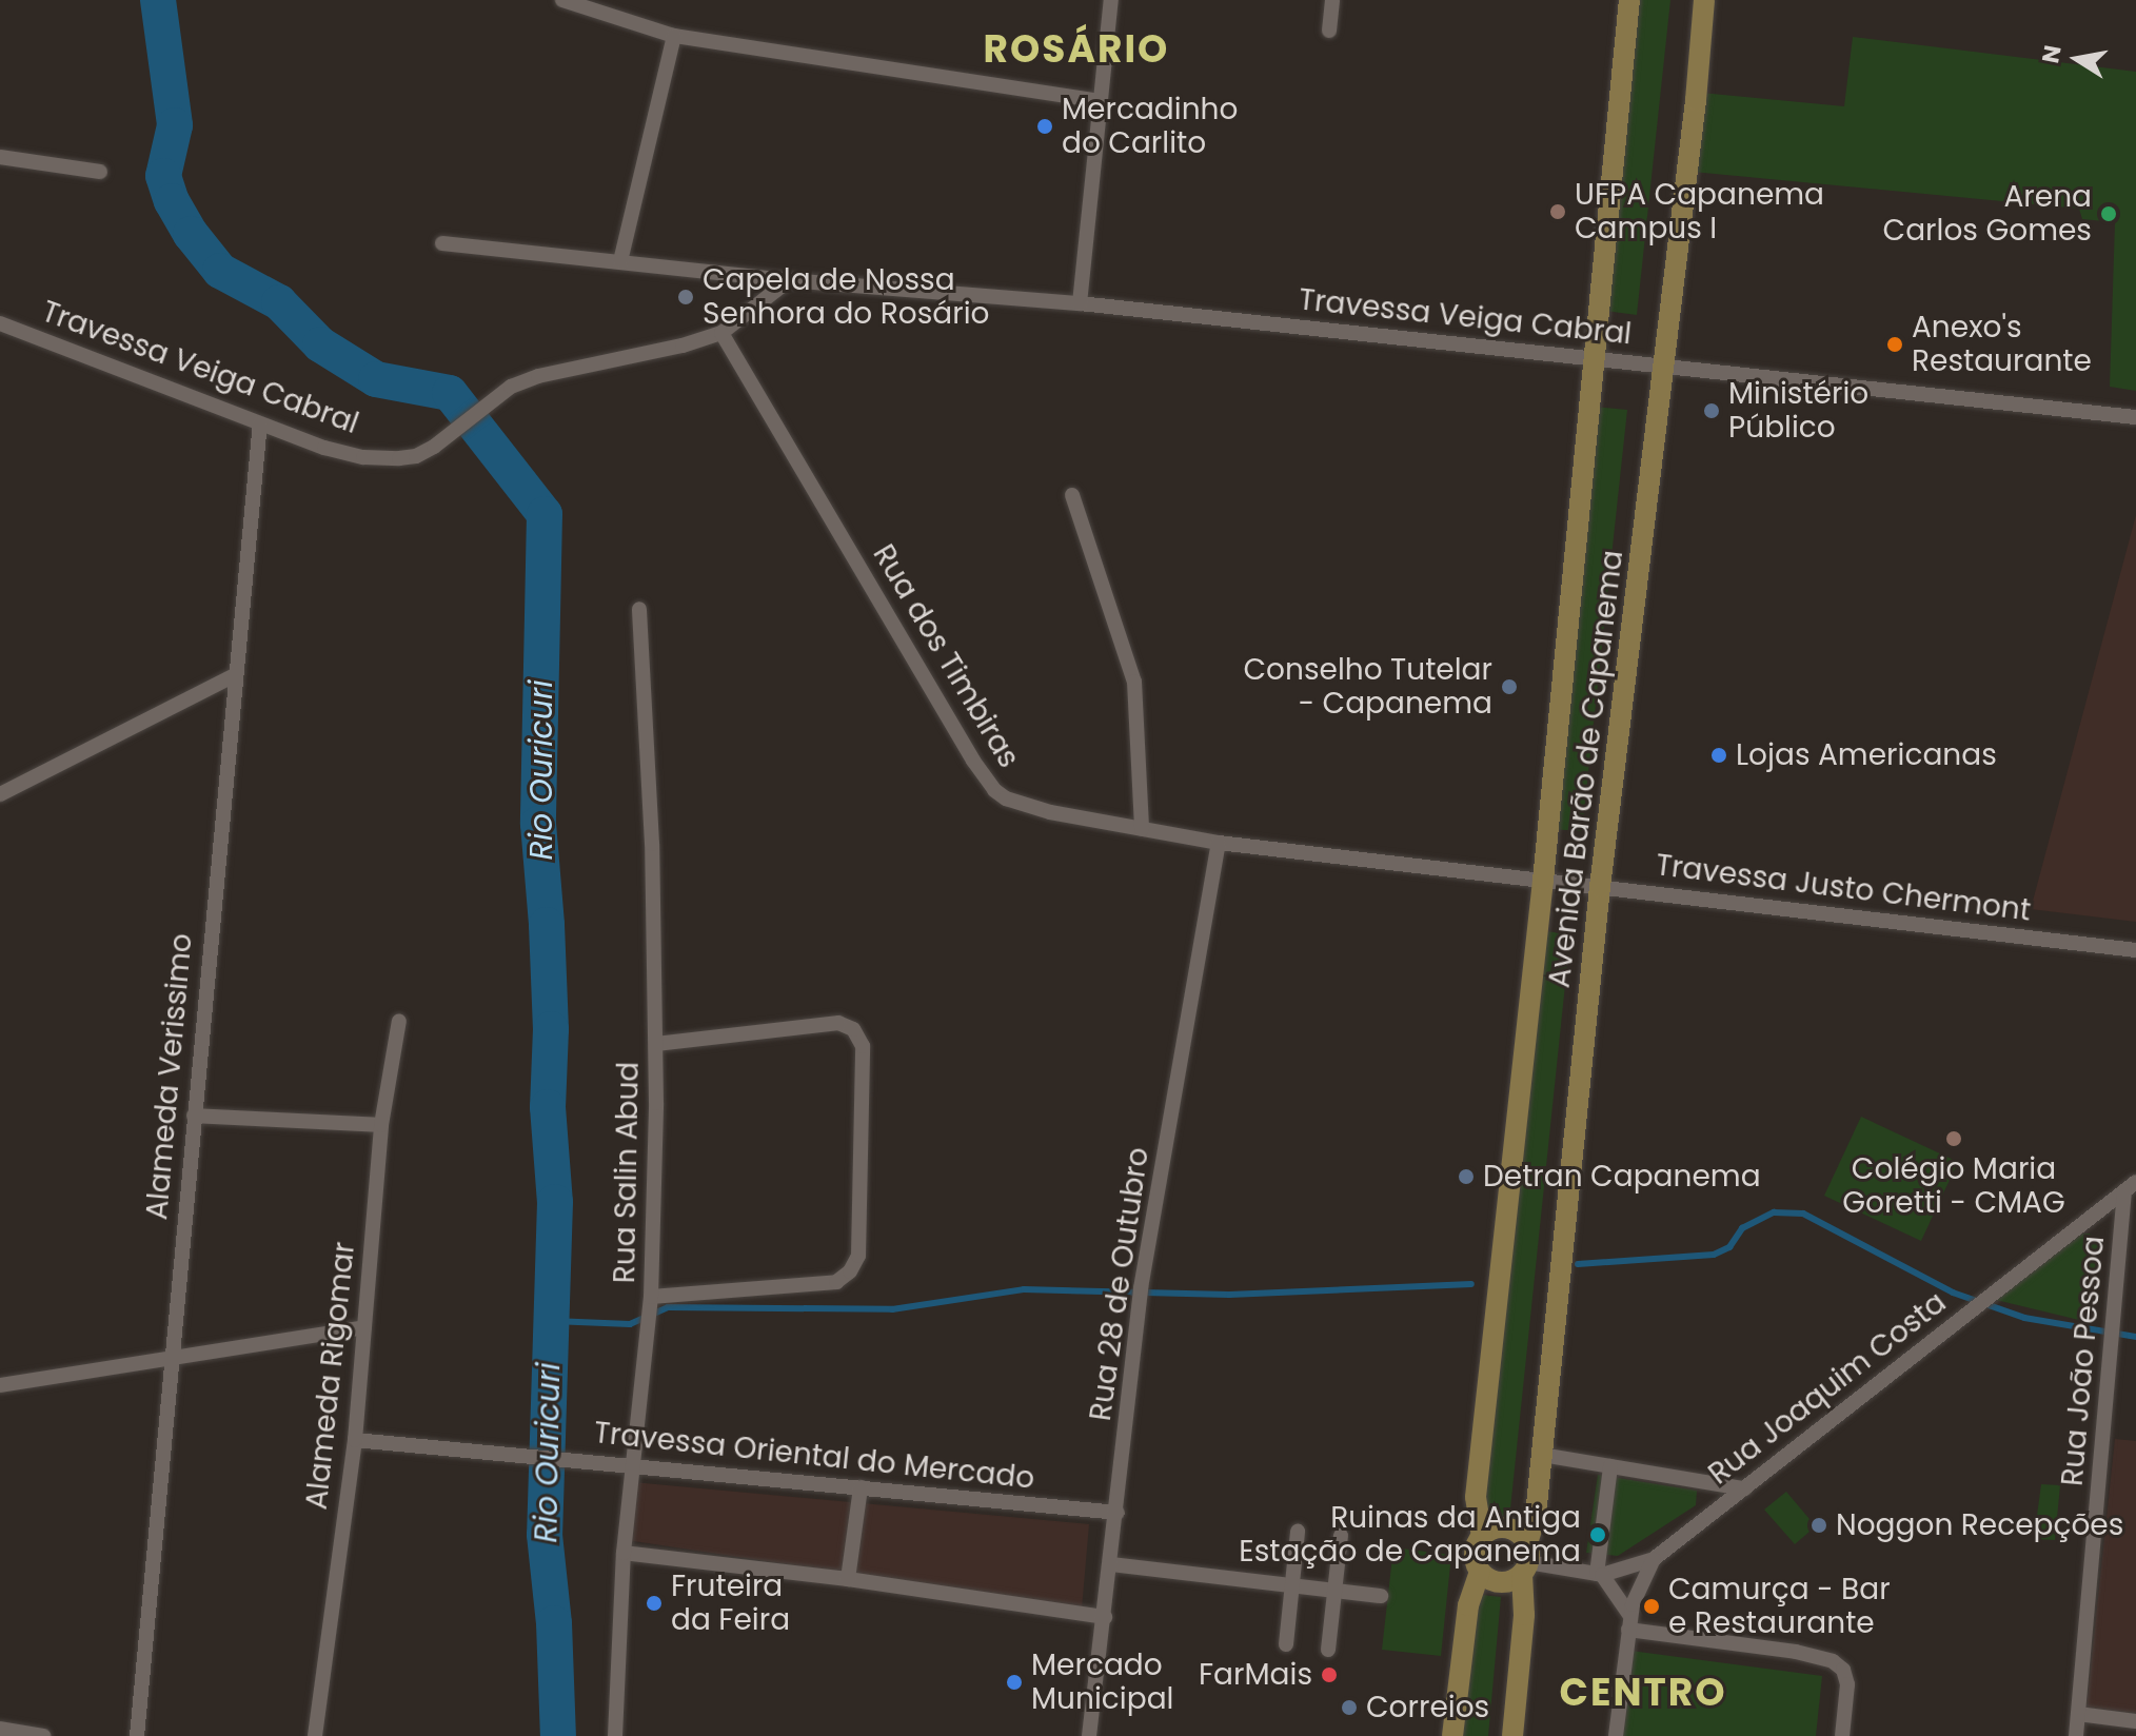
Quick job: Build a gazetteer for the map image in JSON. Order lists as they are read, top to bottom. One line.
{"streets":{"street":["Travessa Veiga Cabral","Rua dos Timbiras","Avenida Barão de Capanema","Travessa Justo Chermont","Alameda Verissimo","Rua Salin Abud","Rua 28 de Outubro","Rua João Pessoa","Alameda Rigomar","Rua Joaquim Costa","Travessa Oriental do Mercado"]},"crossings":[["Travessa Veiga Cabral","Rua dos Timbiras"],["Travessa Veiga Cabral","Avenida Barão de Capanema"],["Travessa Veiga Cabral","Alameda Verissimo"],["Rua dos Timbiras","Avenida Barão de Capanema"],["Rua dos Timbiras","Travessa Justo Chermont"],["Rua dos Timbiras","Rua 28 de Outubro"],["Avenida Barão de Capanema","Travessa Justo Chermont"],["Avenida Barão de Capanema","Rua Joaquim Costa"],["Rua Salin Abud","Travessa Oriental do Mercado"],["Rua 28 de Outubro","Travessa Oriental do Mercado"],["Rua João Pessoa","Rua Joaquim Costa"],["Alameda Rigomar","Travessa Oriental do Mercado"]],"districts":["ROSÁRIO","CENTRO"],"water":["Rio Ouricuri"],"places":["Mercadinho do Carlito","UFPA Capanema Campus I","Arena Carlos Gomes","Capela de Nossa Senhora do Rosário","Anexo's Restaurante","Ministério Público","Conselho Tutelar - Capanema","Lojas Americanas","Colégio Maria Goretti - CMAG","Detran Capanema","Noggon Recepções","Ruinas da Antiga Estação de Capanema","Fruteira da Feira","Camurça - Bar e Restaurante","FarMais","Mercado Municipal","Correios"],"north":"left"}
